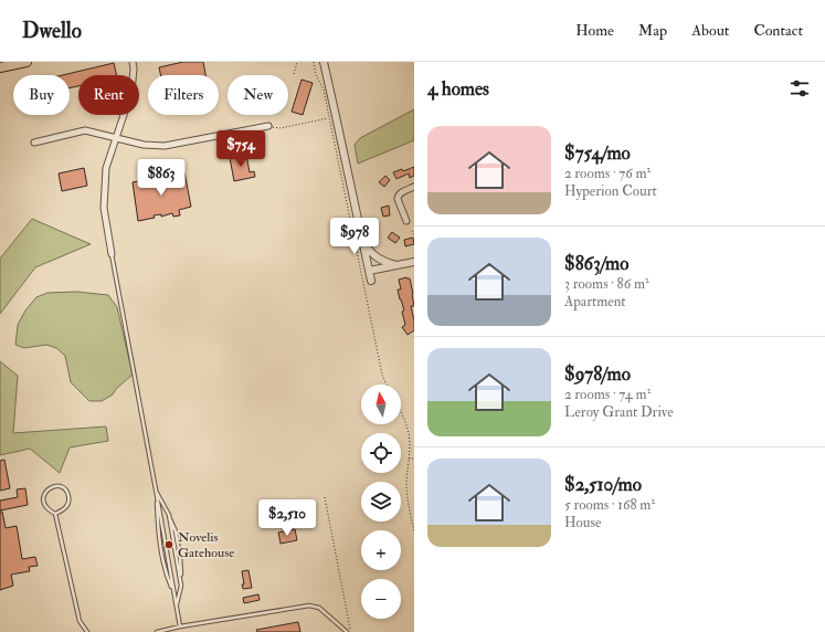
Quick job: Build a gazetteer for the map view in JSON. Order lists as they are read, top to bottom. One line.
{"places":["Novelis Gatehouse"],"north":"top","page":{"header":"Dwello","nav":["Home","Map","About","Contact"],"heading":"4 homes","chip":["Buy","Rent","Filters","New"],"list":[{"name":"$754/mo","note":"2 rooms · 76 m² · Hyperion Court"},{"name":"$863/mo","note":"3 rooms · 86 m² · Apartment"},{"name":"$978/mo","note":"2 rooms · 74 m² · Leroy Grant Drive"},{"name":"$2,510/mo","note":"5 rooms · 168 m² · House"}],"price":["$754","$863","$978","$2,510"],"map_buttons":["+","−"]}}
